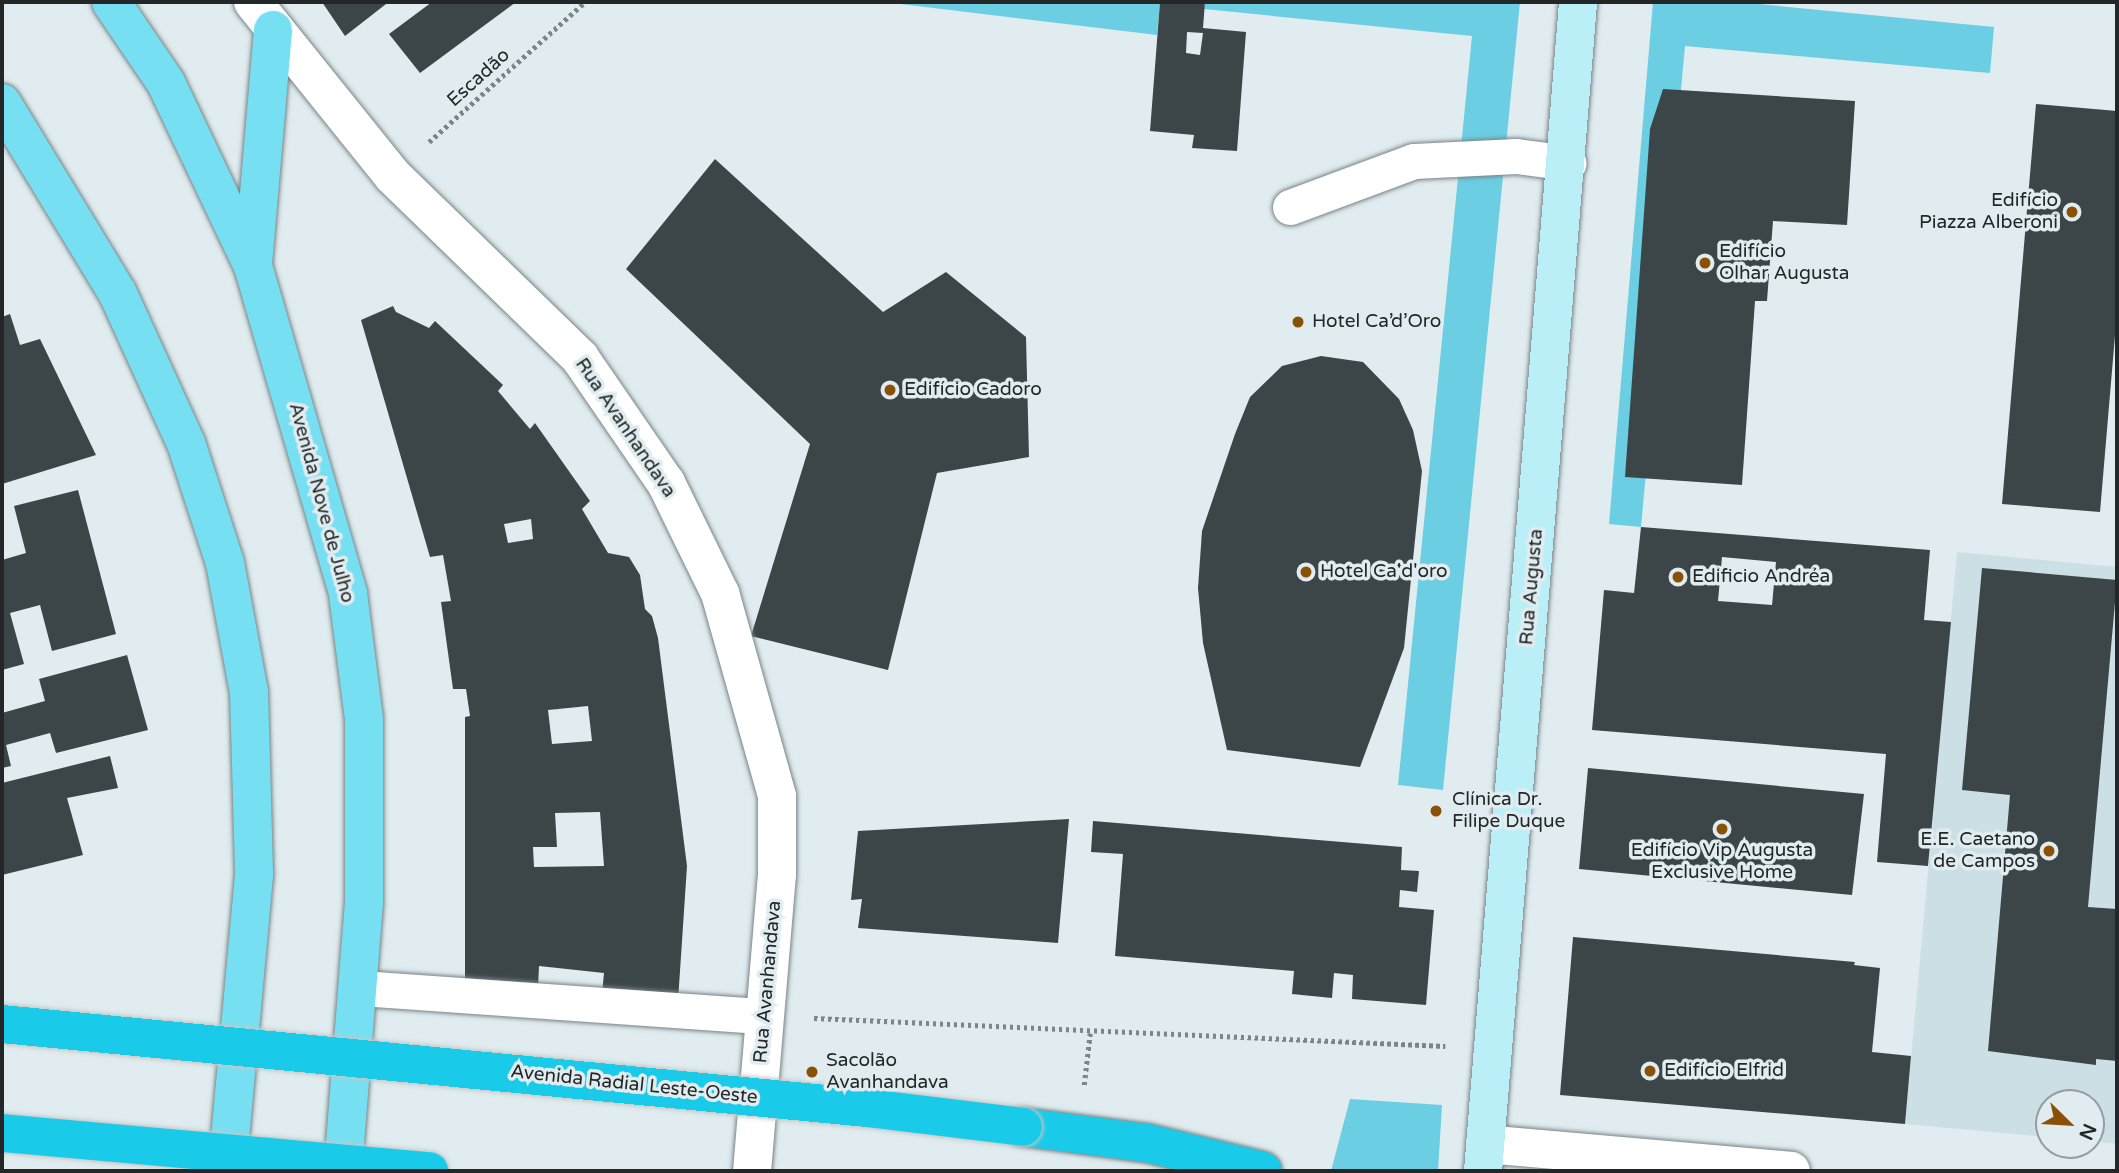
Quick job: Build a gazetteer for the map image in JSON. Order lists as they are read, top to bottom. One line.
{"streets":{"highway":["Avenida Radial Leste-Oeste"],"main road":["Avenida Nove de Julho","Rua Augusta"],"street":["Rua Avanhandava"],"path":["Escadão"]},"crossings":[["Escadão","Rua Avanhandava"]],"places":["Edifício Piazza Alberoni","Edifício Olhar Augusta","Hotel Ca’d’Oro","Edifício Cadoro","Hotel Ca'd'oro","Edificio Andréa","Clínica Dr. Filipe Duque","Edifício Vip Augusta Exclusive Home","E.E. Caetano de Campos","Edifício Elfrid","Sacolão Avanhandava"],"north":"bottom right"}
